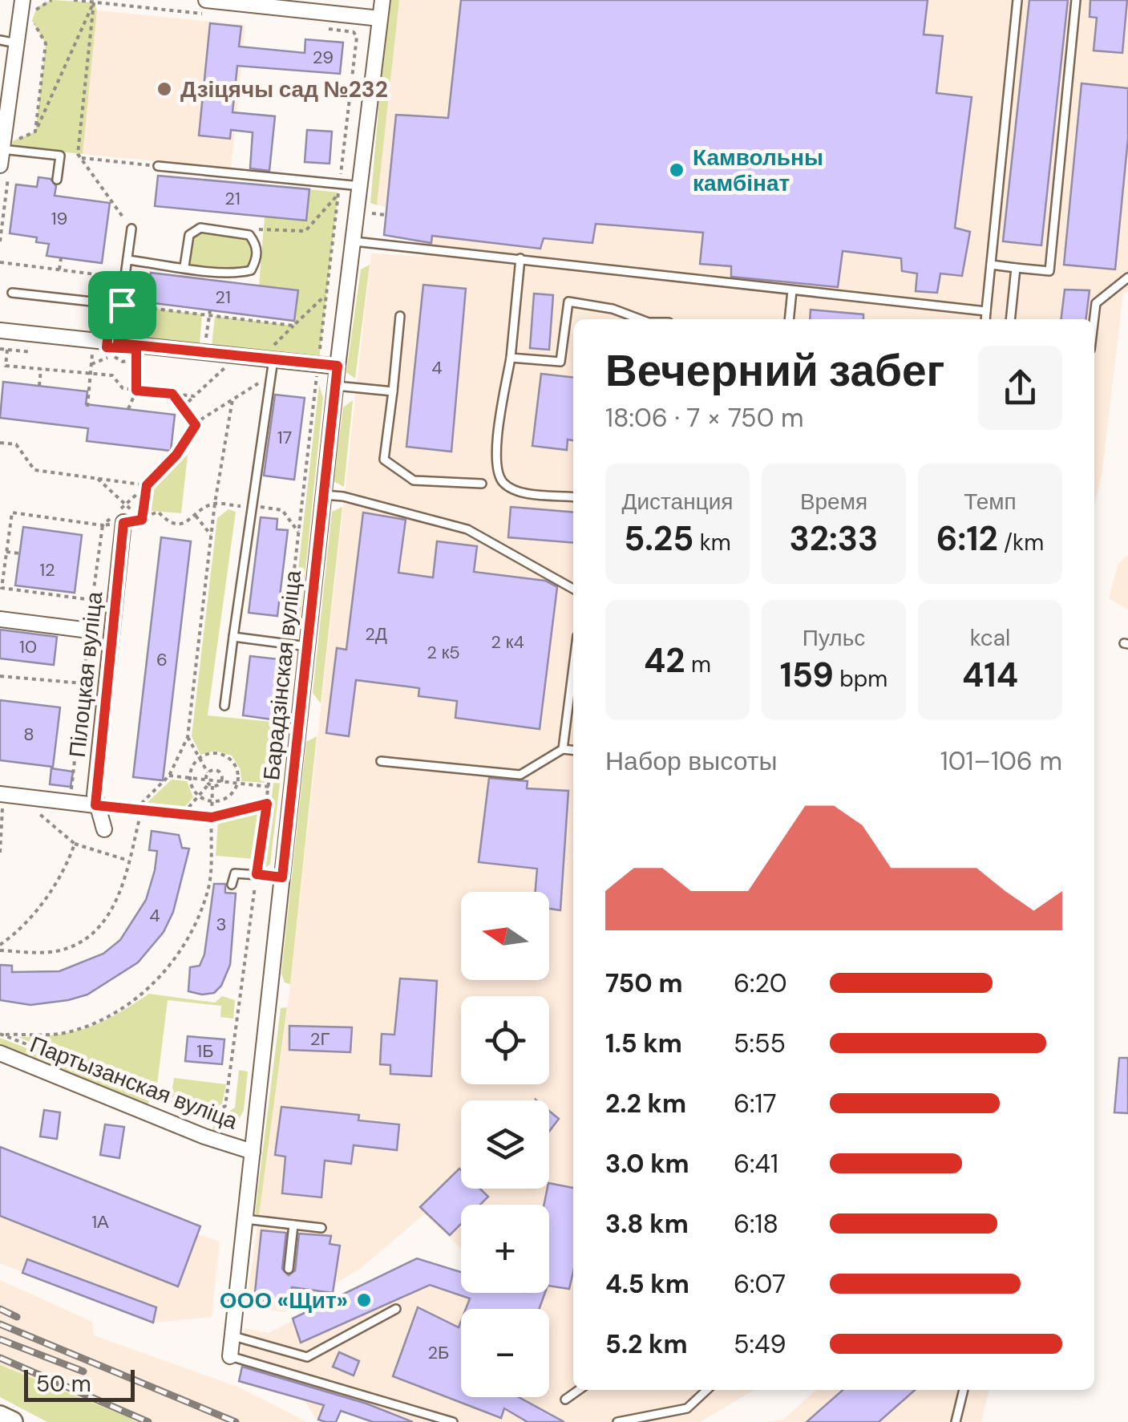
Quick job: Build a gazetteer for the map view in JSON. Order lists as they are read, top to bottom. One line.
{"streets":{"street":["Пілоцкая вуліца","Барадзінская вуліца","Партызанская вуліца"]},"crossings":[["Барадзінская вуліца","Партызанская вуліца"]],"places":["Дзіцячы сад №232","Камвольны камбінат","ООО «Щит»"],"house_numbers":["29","21","19","21","4","17","12","2Д","2 к4","10","2 к5","6","8","4","3","2Г","1Б","1А","2Б"],"scale_bar":"50 m","north":"left","page":{"heading":["Вечерний забег","18:06 · 7 × 750 m"],"stats":[["Дистанция","5.25 km"],["Время","32:33"],["Темп","6:12 /km"],["42 m"],["Пульс","159 bpm"],["kcal","414"]],"chart":["Набор высоты","101–106 m"],"map_buttons":["+","−"],"list":[{"name":"750 m","note":"6:20"},{"name":"1.5 km","note":"5:55"},{"name":"2.2 km","note":"6:17"},{"name":"3.0 km","note":"6:41"},{"name":"3.8 km","note":"6:18"},{"name":"4.5 km","note":"6:07"},{"name":"5.2 km","note":"5:49"}],"scale":"50 m"}}
